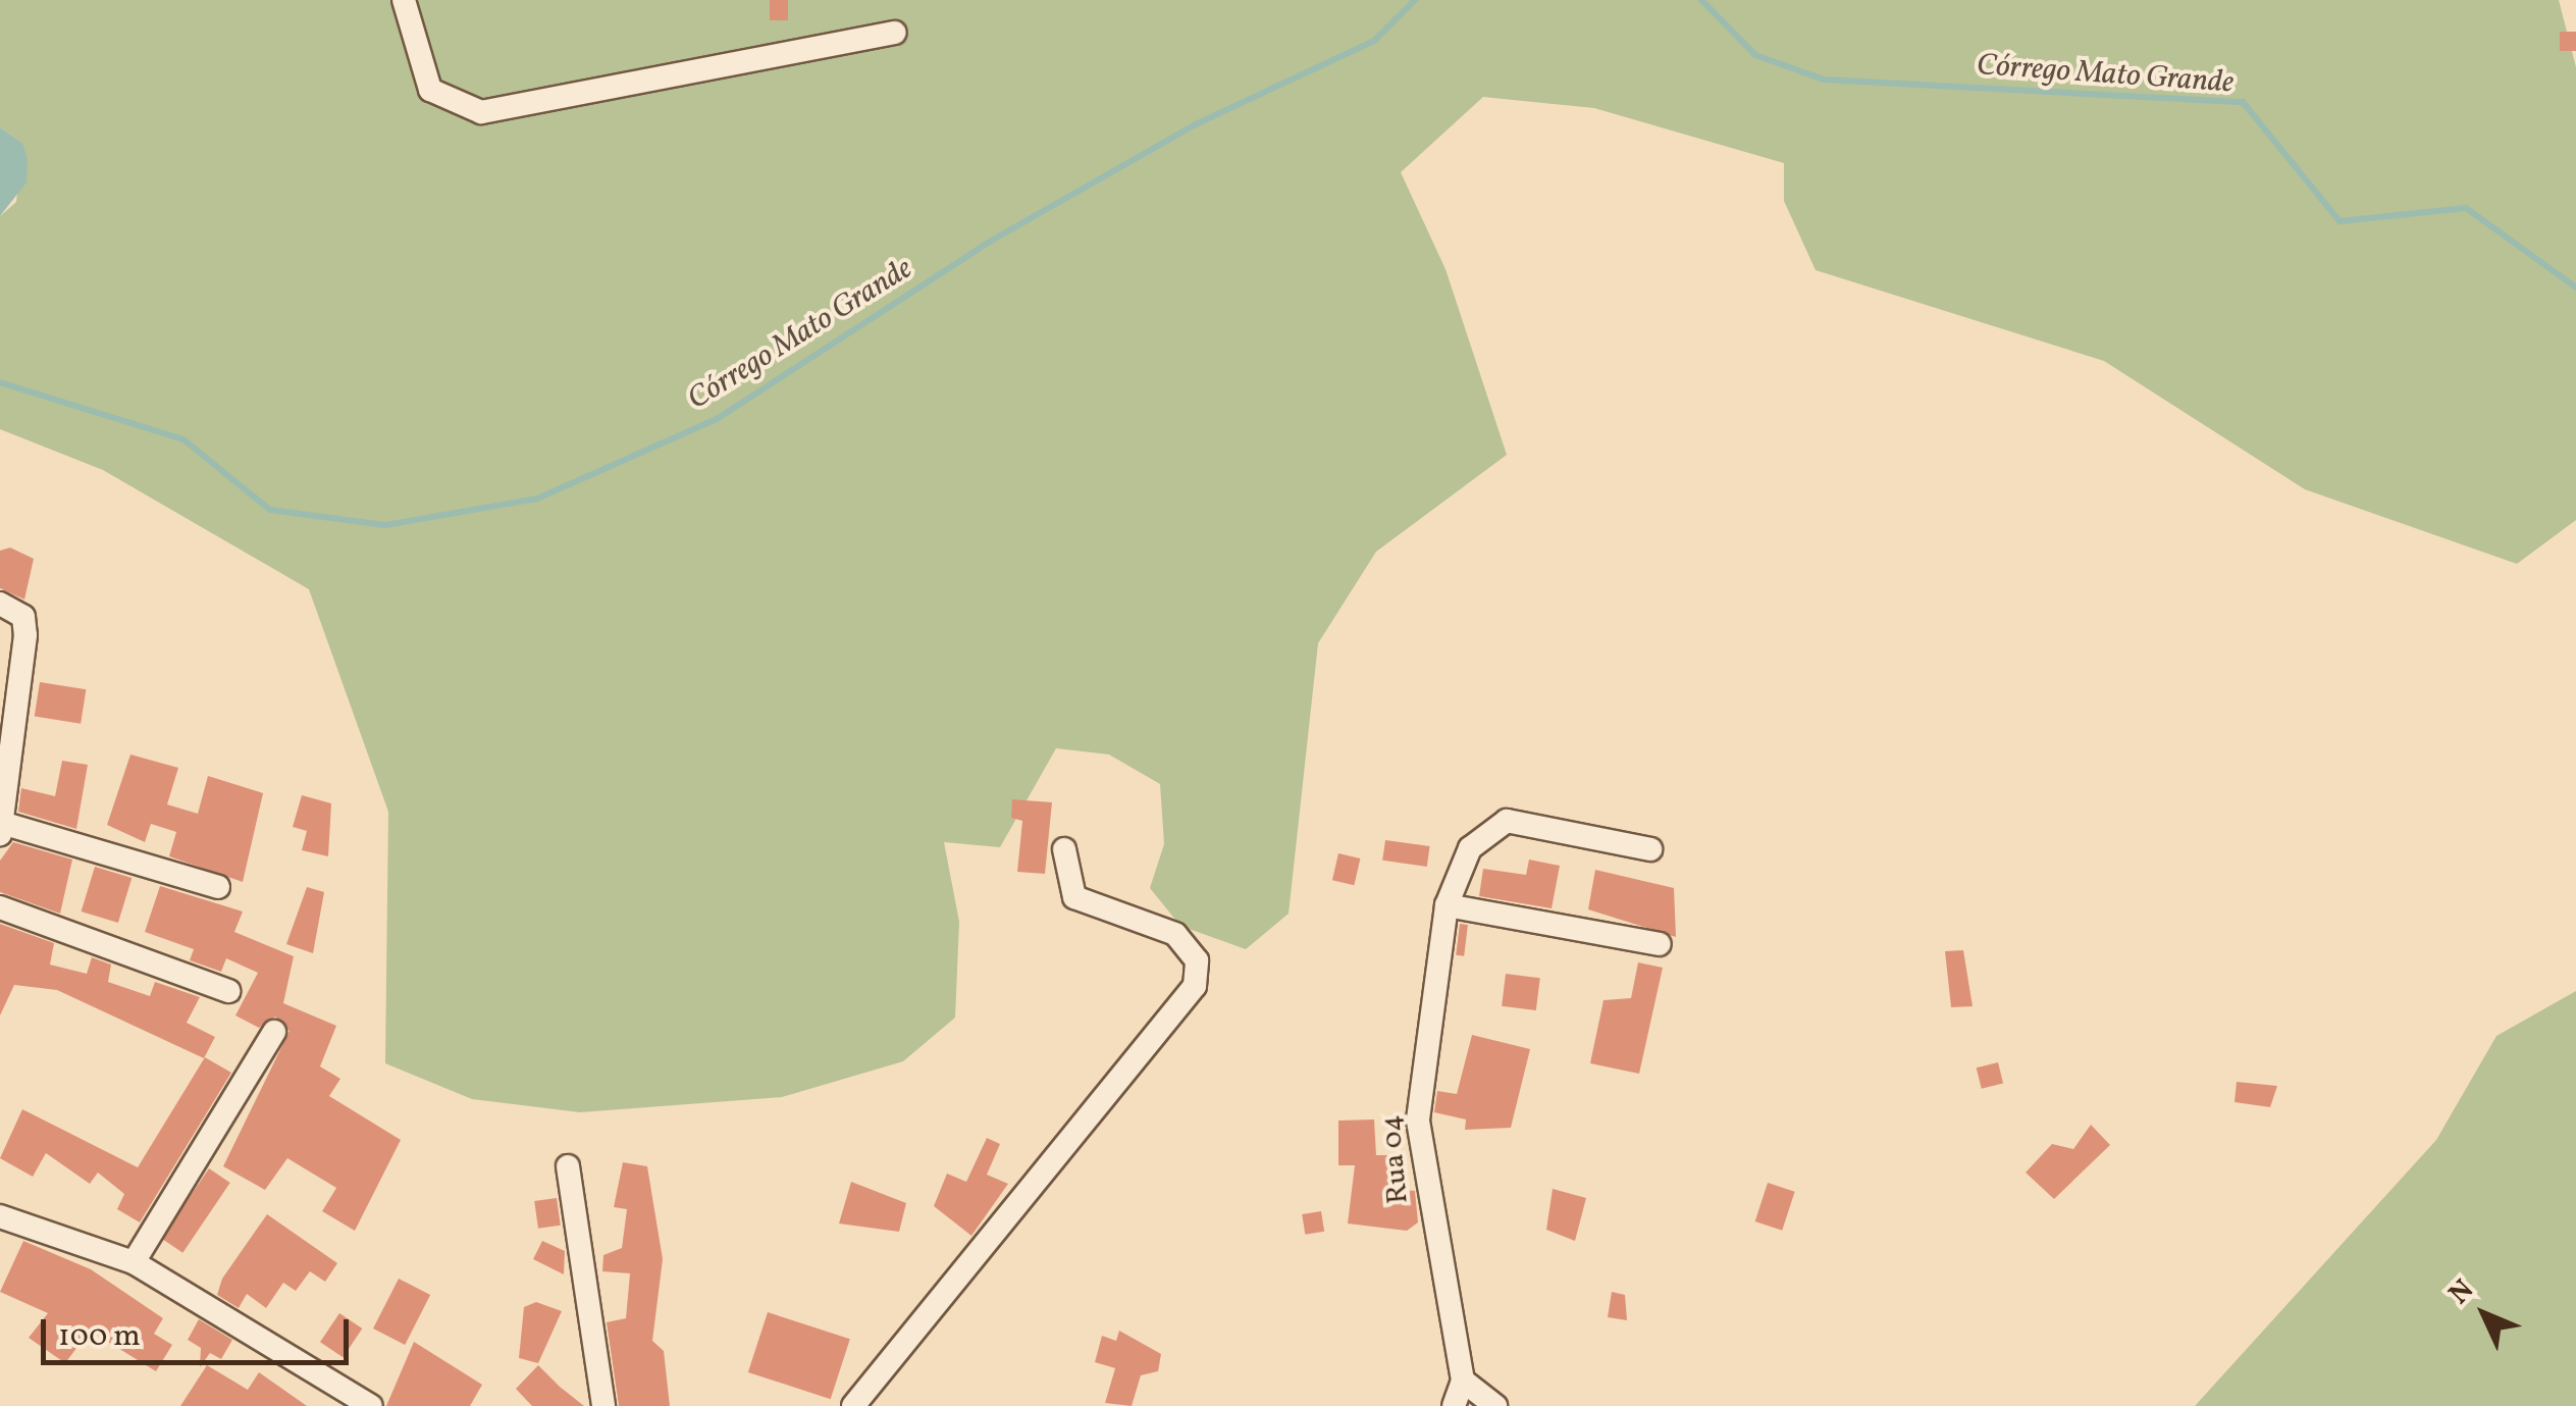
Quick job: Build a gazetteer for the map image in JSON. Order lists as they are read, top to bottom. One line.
{"streets":{"street":["Rua 04"]},"water":["Córrego Mato Grande"],"scale_bar":"100 m","north":"top left"}
